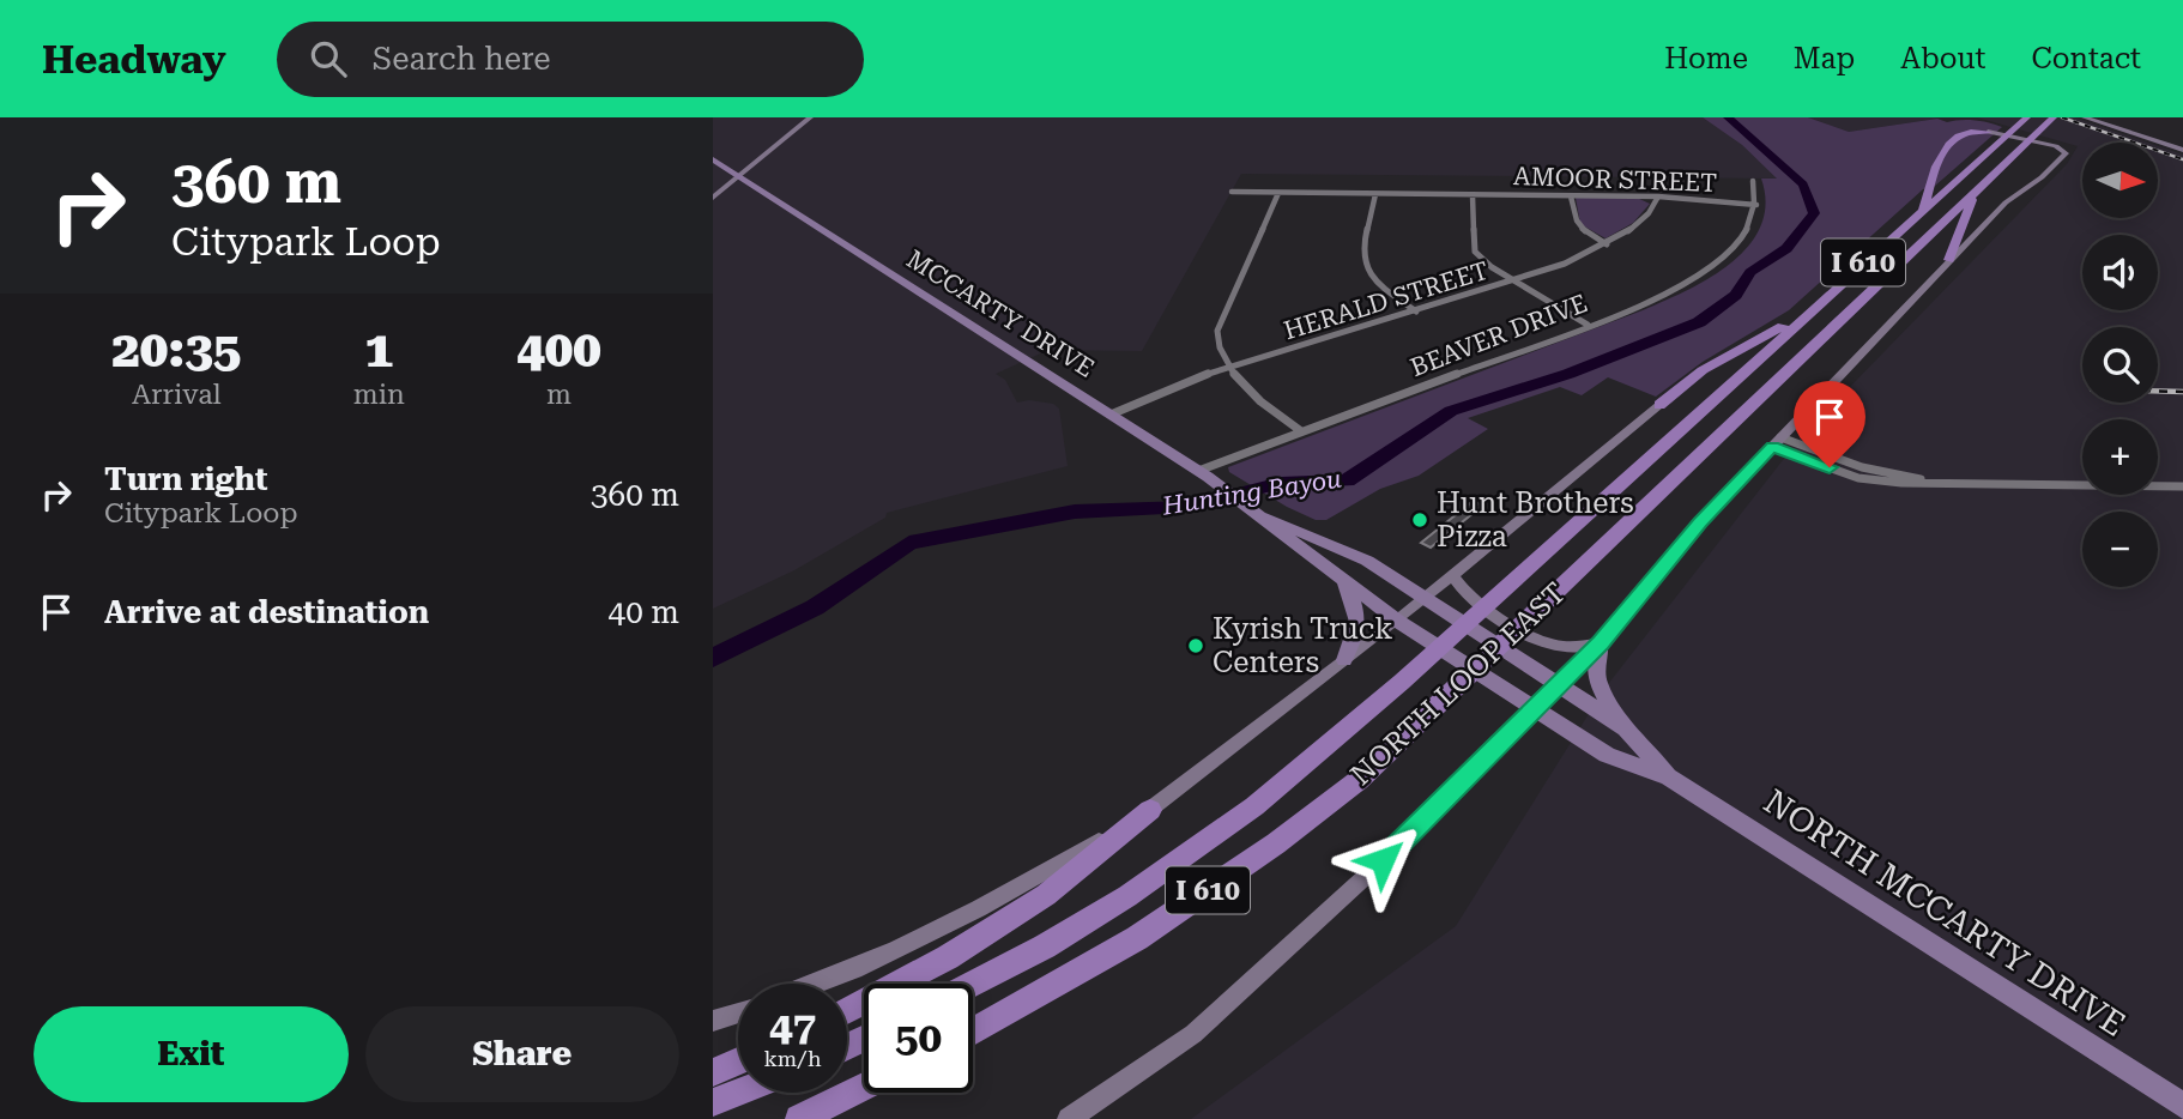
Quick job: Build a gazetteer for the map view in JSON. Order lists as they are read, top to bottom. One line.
{"streets":{"highway":["I 610","NORTH LOOP EAST"],"main road":["MCCARTY DRIVE","NORTH MCCARTY DRIVE"],"street":["AMOOR STREET","HERALD STREET","BEAVER DRIVE"]},"crossings":[["AMOOR STREET","HERALD STREET"],["AMOOR STREET","BEAVER DRIVE"],["HERALD STREET","MCCARTY DRIVE"],["MCCARTY DRIVE","BEAVER DRIVE"],["MCCARTY DRIVE","NORTH MCCARTY DRIVE"]],"water":["Hunting Bayou"],"places":["Hunt Brothers Pizza","Kyrish Truck Centers"],"north":"right","page":{"header":"Headway","search":"Search here","nav":["Home","Map","About","Contact"],"turn":["360 m","Citypark Loop"],"map_buttons":["+","−"],"eta":["20:35","Arrival","1","min","400","m"],"list":[{"name":"Turn right","note":"Citypark Loop","value":"360 m"},{"name":"Arrive at destination","value":"40 m"}],"speed":"47 km/h","limit":"50","buttons":["Exit","Share"]}}
